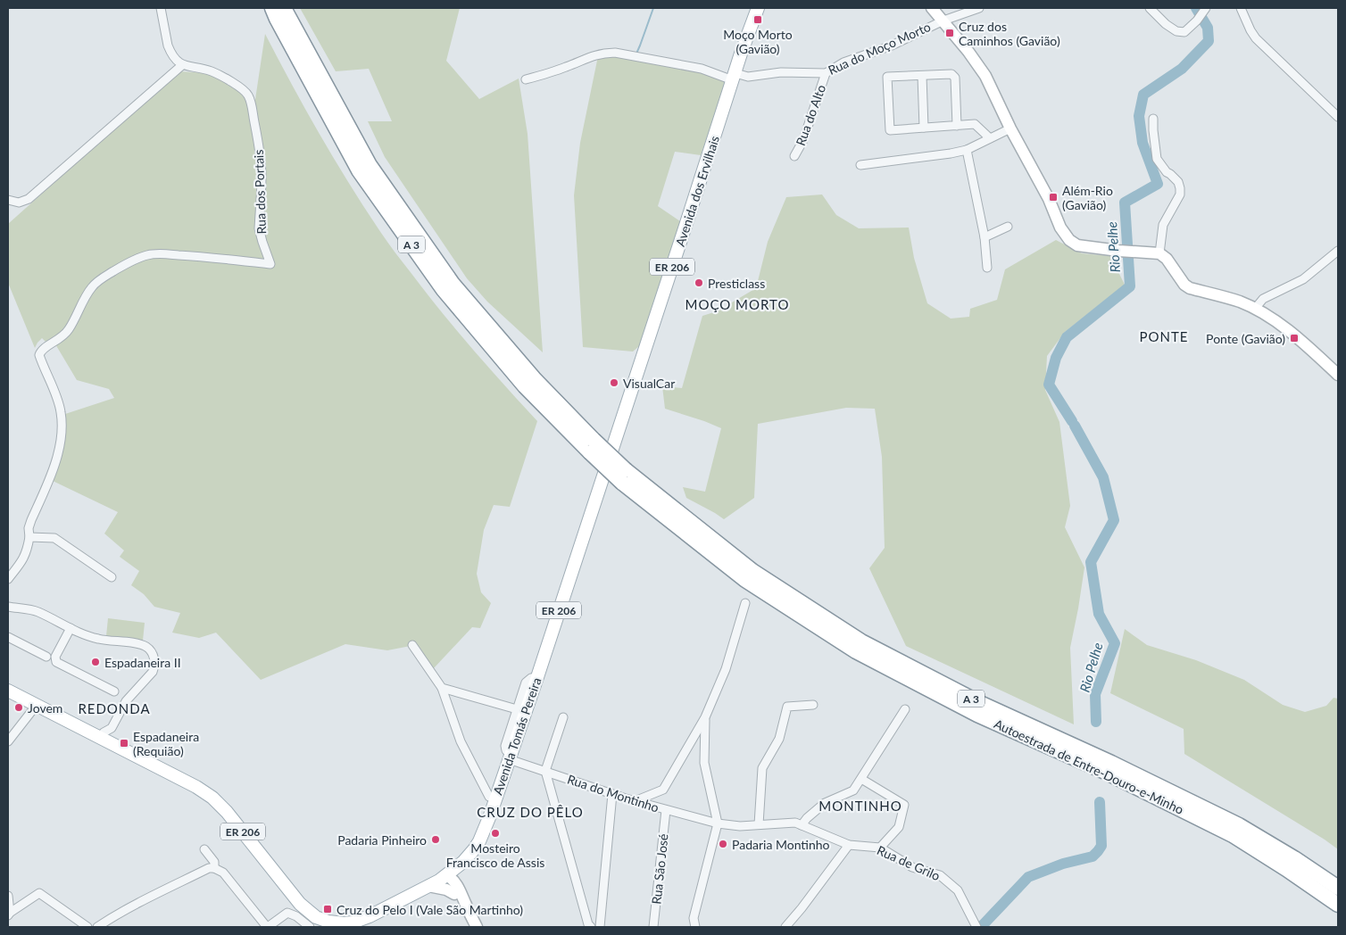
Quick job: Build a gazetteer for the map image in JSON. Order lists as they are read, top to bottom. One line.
{"streets":{"highway":["A 3","Autoestrada de Entre-Douro-e-Minho"],"main road":["Avenida dos Ervilhais","ER 206","Avenida Tomás Pereira"],"street":["Rua do Moço Morto","Rua do Alto","Rua dos Portais","Rua do Montinho","Rua de Grilo","Rua São José"]},"crossings":[["Rua do Moço Morto","Rua do Alto"],["Rua do Moço Morto","Avenida dos Ervilhais"],["Rua do Moço Morto","ER 206"],["Avenida dos Ervilhais","ER 206"],["Avenida dos Ervilhais","Avenida Tomás Pereira"],["ER 206","Avenida Tomás Pereira"],["Avenida Tomás Pereira","Rua do Montinho"],["Rua do Montinho","Rua de Grilo"],["Rua do Montinho","Rua São José"]],"districts":["MOÇO MORTO","PONTE","REDONDA","MONTINHO","CRUZ DO PÊLO"],"water":["Rio Pelhe"],"places":{"transit":["Moço Morto (Gavião)","Cruz dos Caminhos (Gavião)","Além-Rio (Gavião)","Ponte (Gavião)","Espadaneira (Requião)","Cruz do Pelo I (Vale São Martinho)"],"other":["Presticlass","VisualCar","Espadaneira II","Jovem","Mosteiro Francisco de Assis","Padaria Pinheiro","Padaria Montinho"]}}
